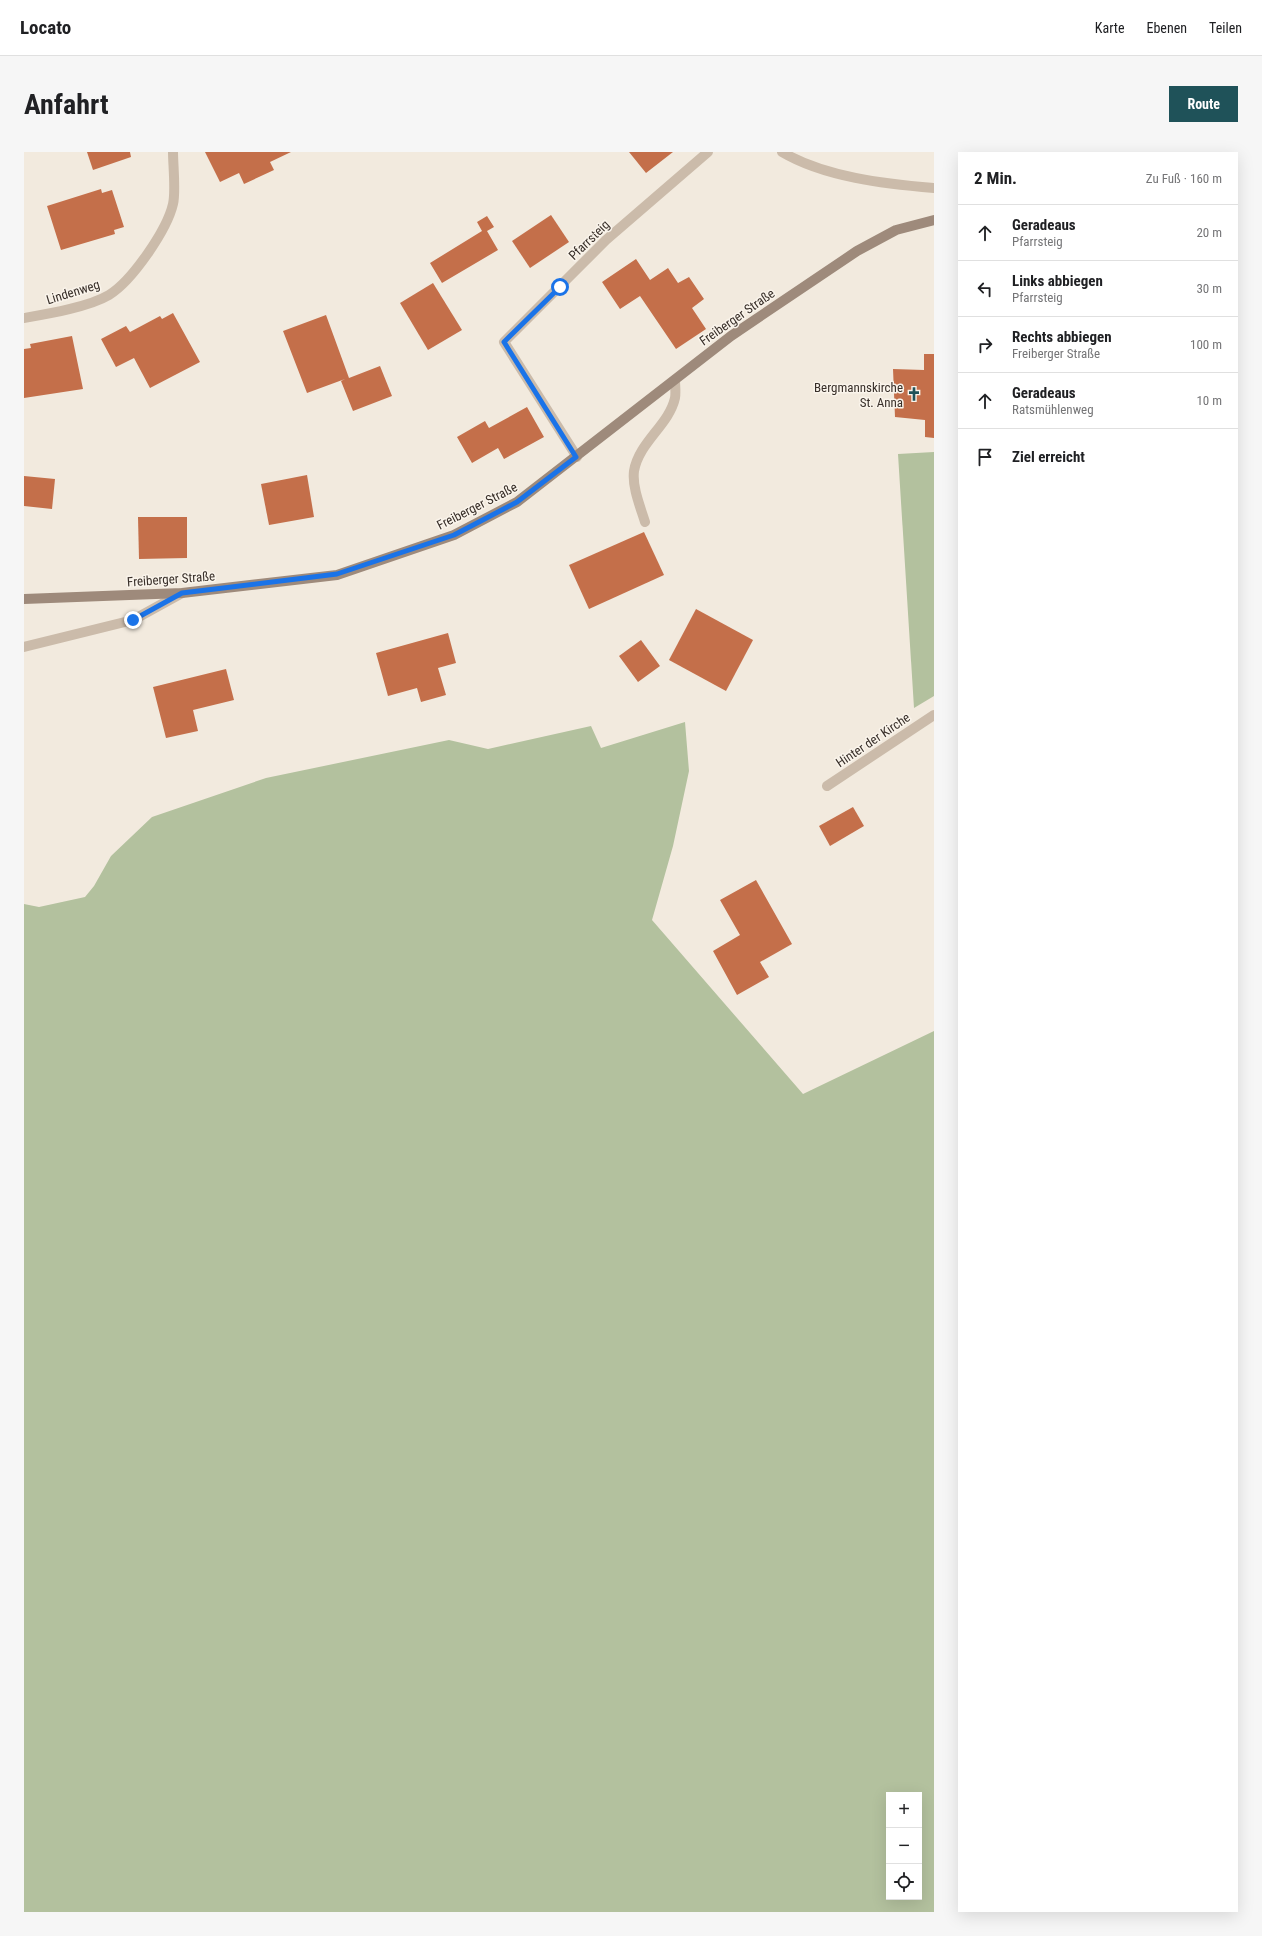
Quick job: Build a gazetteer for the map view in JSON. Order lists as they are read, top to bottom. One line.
{"streets":{"street":["Pfarrsteig","Lindenweg","Freiberger Straße","Hinter der Kirche"]},"crossings":[["Pfarrsteig","Freiberger Straße"]],"places":{"church":["Bergmannskirche St. Anna"]},"page":{"header":"Locato","nav":["Karte","Ebenen","Teilen"],"buttons":"Route","title":"Anfahrt","heading":["2 Min.","Zu Fuß · 160 m"],"list":[["Geradeaus","Pfarrsteig","20 m"],["Links abbiegen","Pfarrsteig","30 m"],["Rechts abbiegen","Freiberger Straße","100 m"],["Geradeaus","Ratsmühlenweg","10 m"],"Ziel erreicht"],"map_buttons":["+","−"]}}
